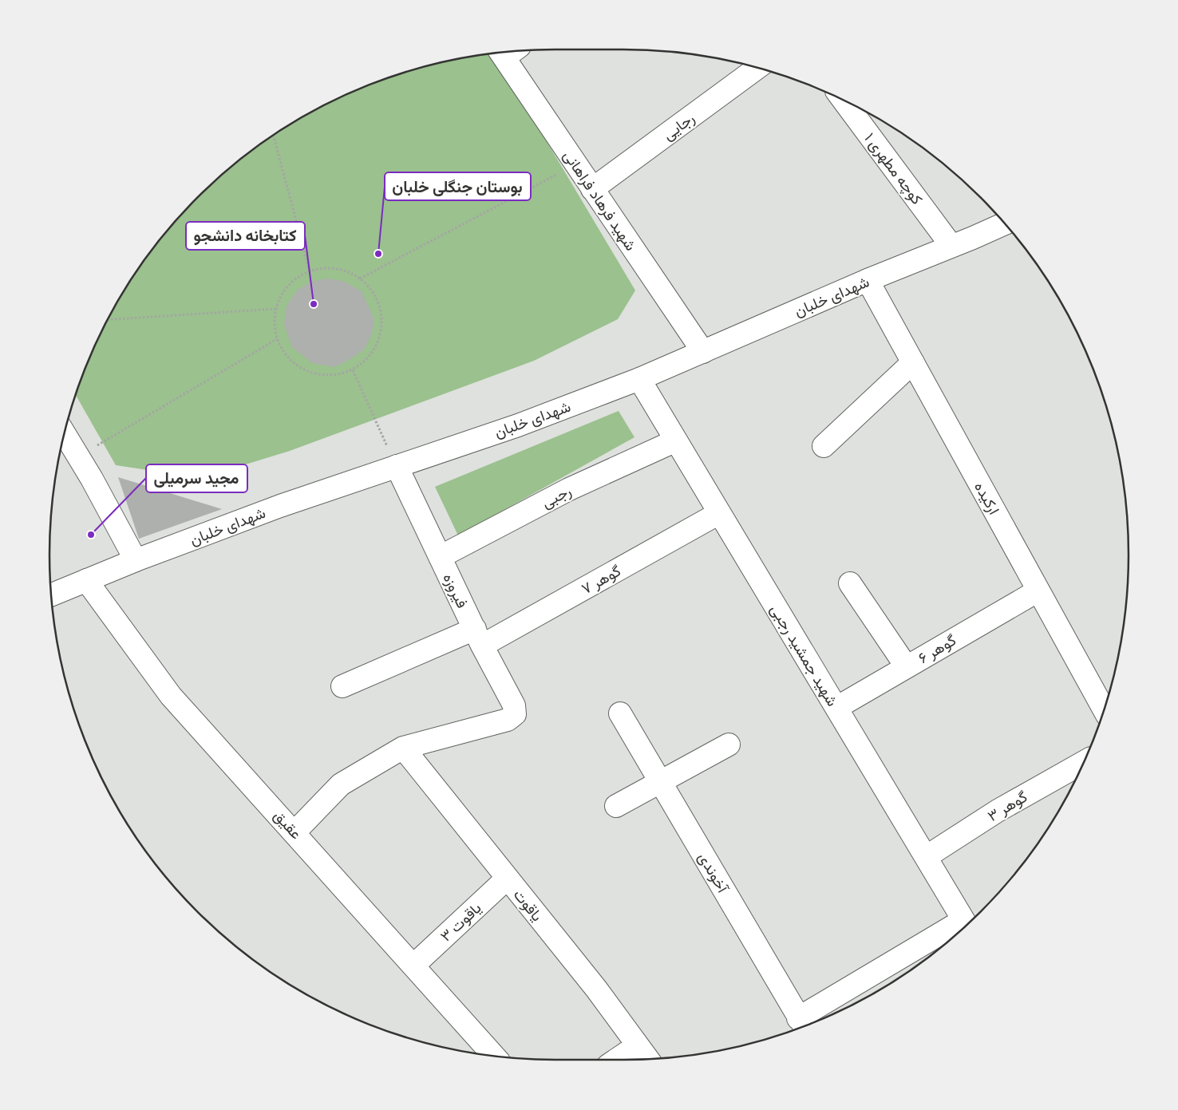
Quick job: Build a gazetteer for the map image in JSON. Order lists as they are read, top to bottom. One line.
{"streets":{"street":["رجایی","کوچه مطهری ۱","شهید فرهاد فراهانی","شهدای خلبان","رجبی","ارکیده","گوهر ۷","فیروزه","گوهر ۶","شهید جمشید رجبی","گوهر ۳","عقیق","آخوندی","یاقوت","یاقوت ۳"]},"crossings":[["رجایی","شهید فرهاد فراهانی"],["کوچه مطهری ۱","شهدای خلبان"],["شهید فرهاد فراهانی","شهدای خلبان"],["شهدای خلبان","ارکیده"],["شهدای خلبان","فیروزه"],["شهدای خلبان","شهید جمشید رجبی"],["شهدای خلبان","عقیق"],["رجبی","فیروزه"],["رجبی","شهید جمشید رجبی"],["ارکیده","گوهر ۶"],["گوهر ۷","فیروزه"],["گوهر ۷","شهید جمشید رجبی"],["فیروزه","یاقوت"],["گوهر ۶","شهید جمشید رجبی"],["شهید جمشید رجبی","گوهر ۳"],["عقیق","یاقوت ۳"],["یاقوت","یاقوت ۳"]],"places":["بوستان جنگلی خلبان","کتابخانه دانشجو","مجید سرمیلی"]}
